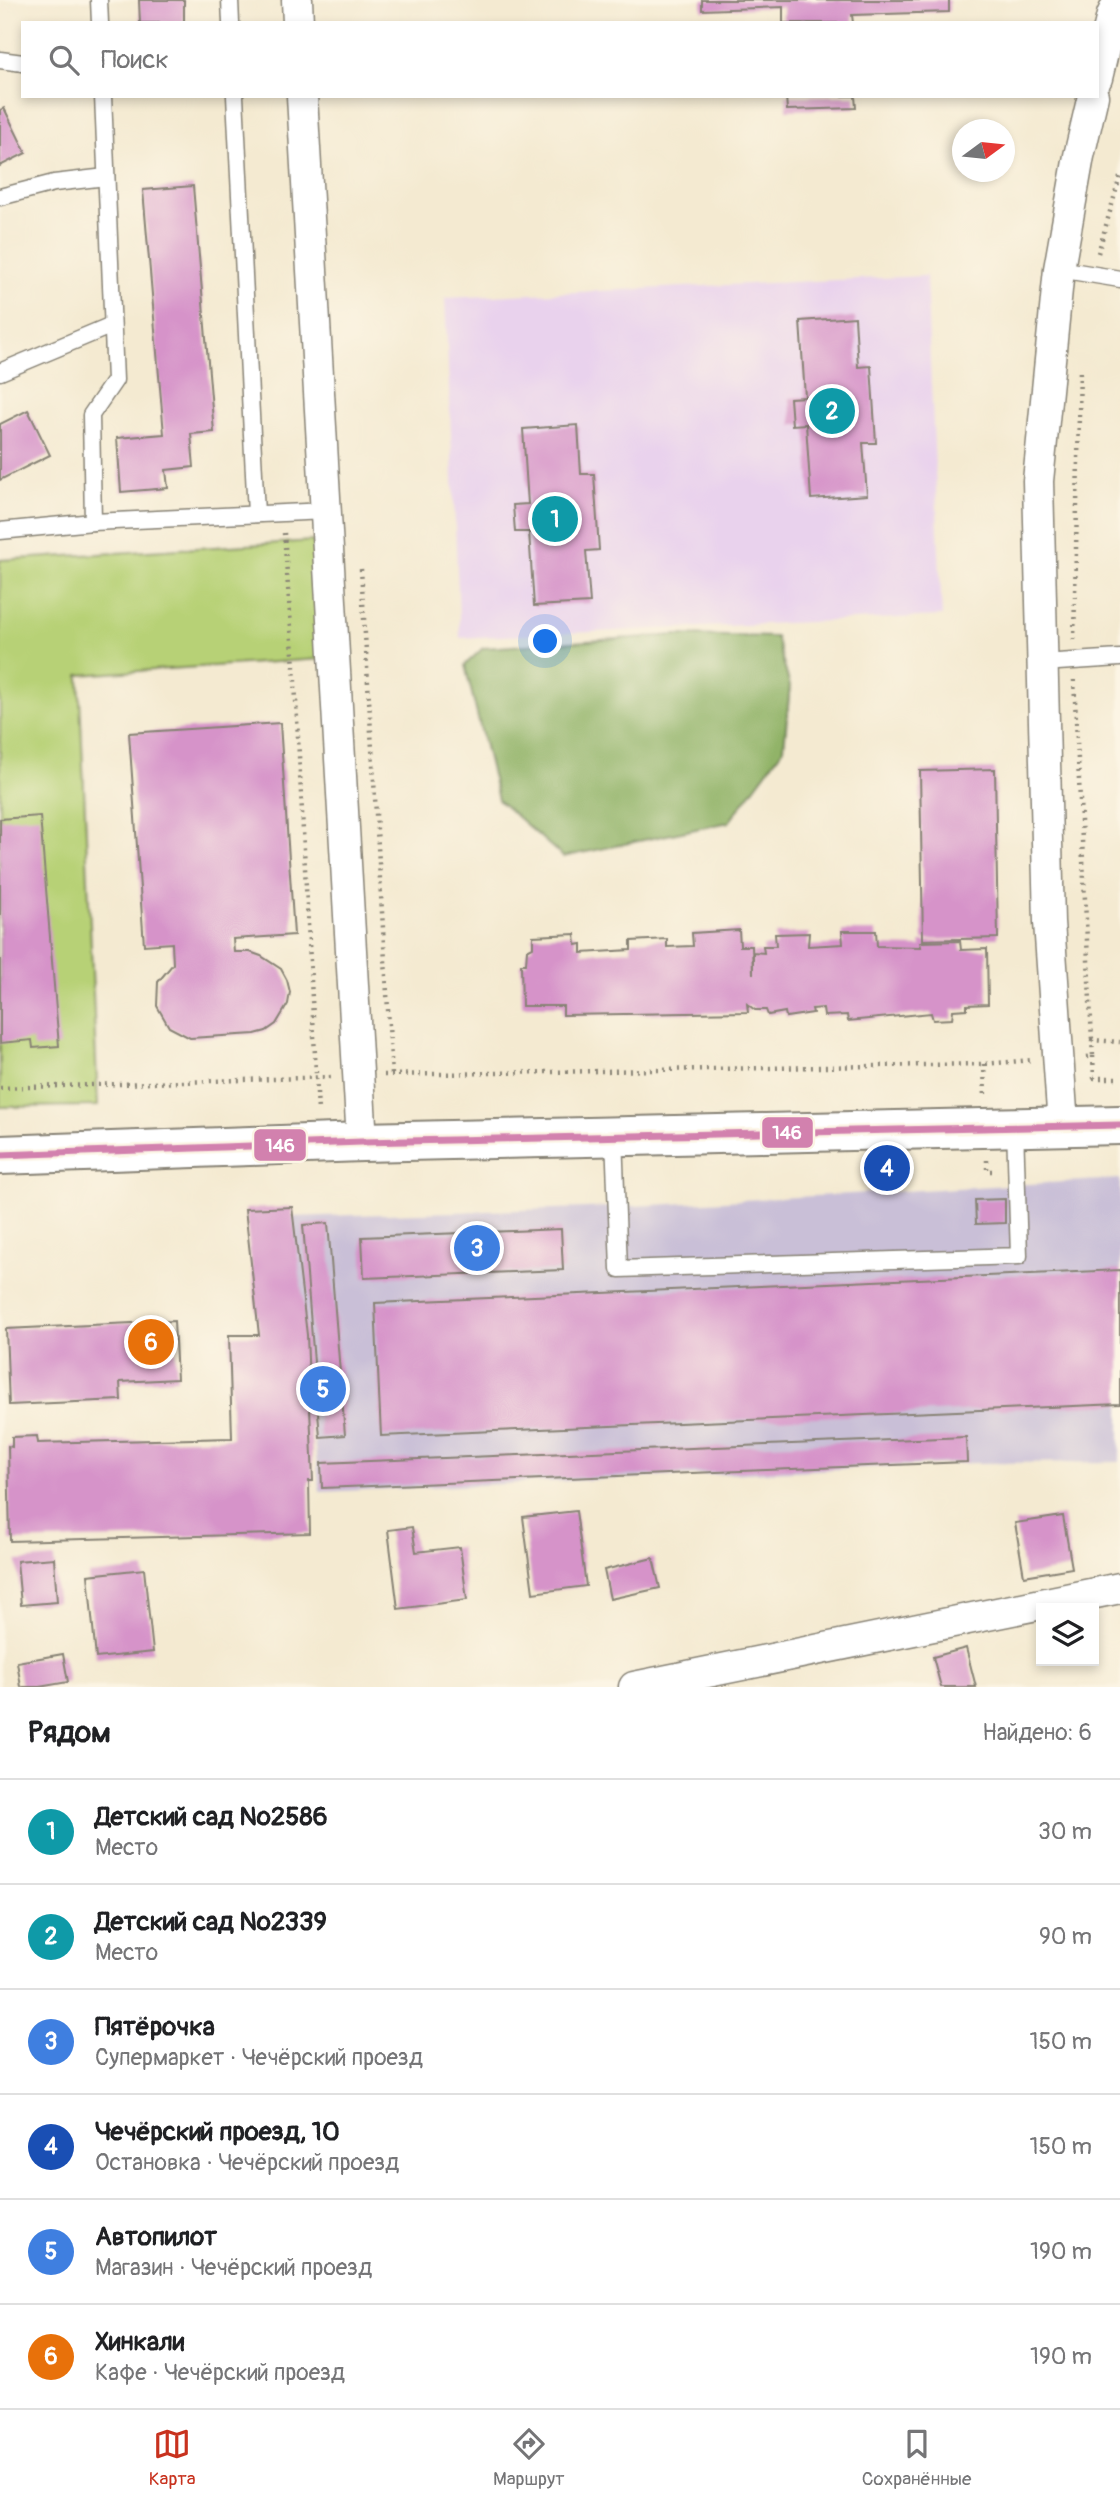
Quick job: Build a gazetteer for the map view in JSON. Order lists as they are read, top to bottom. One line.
{"lines":["transit line 146"],"north":"right","page":{"search":"Поиск","pins":["2","1","4","3","6","5"],"heading":["Рядом","Найдено: 6"],"list":[{"mark":"1","name":"Детский сад №2586","note":"Место","value":"30 m"},{"mark":"2","name":"Детский сад №2339","note":"Место","value":"90 m"},{"mark":"3","name":"Пятёрочка","note":"Супермаркет · Чечёрский проезд","value":"150 m"},{"mark":"4","name":"Чечёрский проезд, 10","note":"Остановка · Чечёрский проезд","value":"150 m"},{"mark":"5","name":"Автопилот","note":"Магазин · Чечёрский проезд","value":"190 m"},{"mark":"6","name":"Хинкали","note":"Кафе · Чечёрский проезд","value":"190 m"}],"nav":["Карта","Маршрут","Сохранённые"]}}
